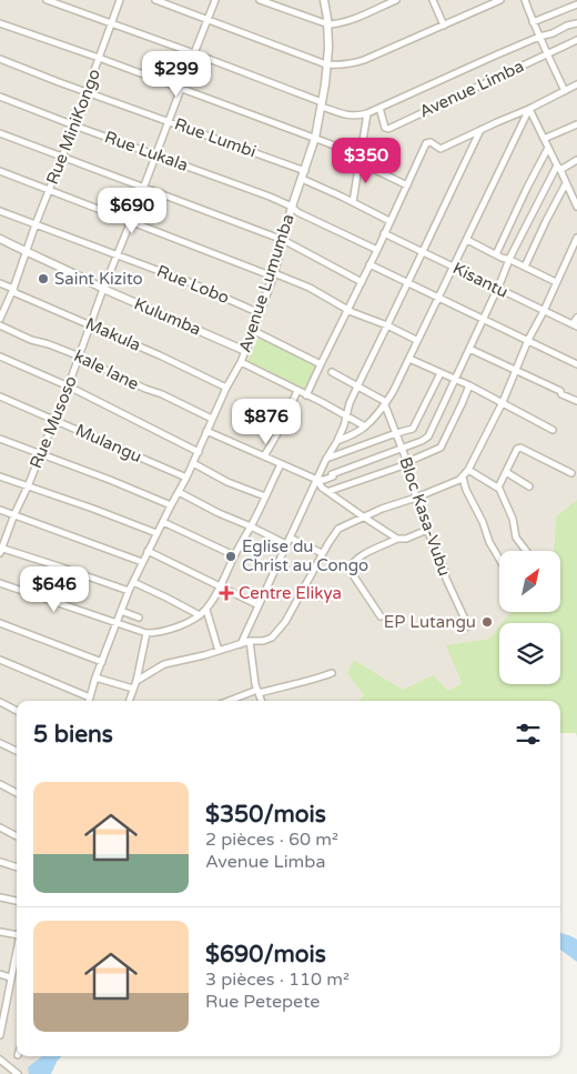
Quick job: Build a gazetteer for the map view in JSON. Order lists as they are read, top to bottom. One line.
{"streets":{"street":["Avenue Limba","Rue MiniKongo","Rue Lumbi","Rue Lukala","Kisantu","Avenue Lumumba","Rue Lobo","Kulumba","Makula","kale lane","Rue Musoso","Mulangu","Bloc Kasa-Vubu"]},"crossings":[["Avenue Limba","Rue MiniKongo"],["Avenue Limba","Avenue Lumumba"],["Avenue Limba","Rue Musoso"],["Rue MiniKongo","Rue Lumbi"],["Rue MiniKongo","Rue Lukala"],["Rue MiniKongo","Rue Lobo"],["Rue MiniKongo","Kulumba"],["Rue MiniKongo","Makula"],["Rue Lumbi","Avenue Lumumba"],["Rue Lumbi","Rue Musoso"],["Rue Lukala","Avenue Lumumba"],["Rue Lukala","Rue Musoso"],["Avenue Lumumba","Rue Lobo"],["Avenue Lumumba","Kulumba"],["Avenue Lumumba","Makula"],["Avenue Lumumba","kale lane"],["Avenue Lumumba","Mulangu"],["Rue Lobo","Rue Musoso"],["Kulumba","Rue Musoso"],["Makula","Rue Musoso"],["kale lane","Rue Musoso"],["Rue Musoso","Mulangu"]],"places":{"other":["Saint Kizito","Eglise du Christ au Congo","EP Lutangu"],"health":["Centre Elikya"]},"north":"top right","page":{"price":["$299","$350","$690","$876","$646"],"heading":"5 biens","list":[{"name":"$350/mois","note":"2 pièces · 60 m² · Avenue Limba"},{"name":"$690/mois","note":"3 pièces · 110 m² · Rue Petepete"}]}}
